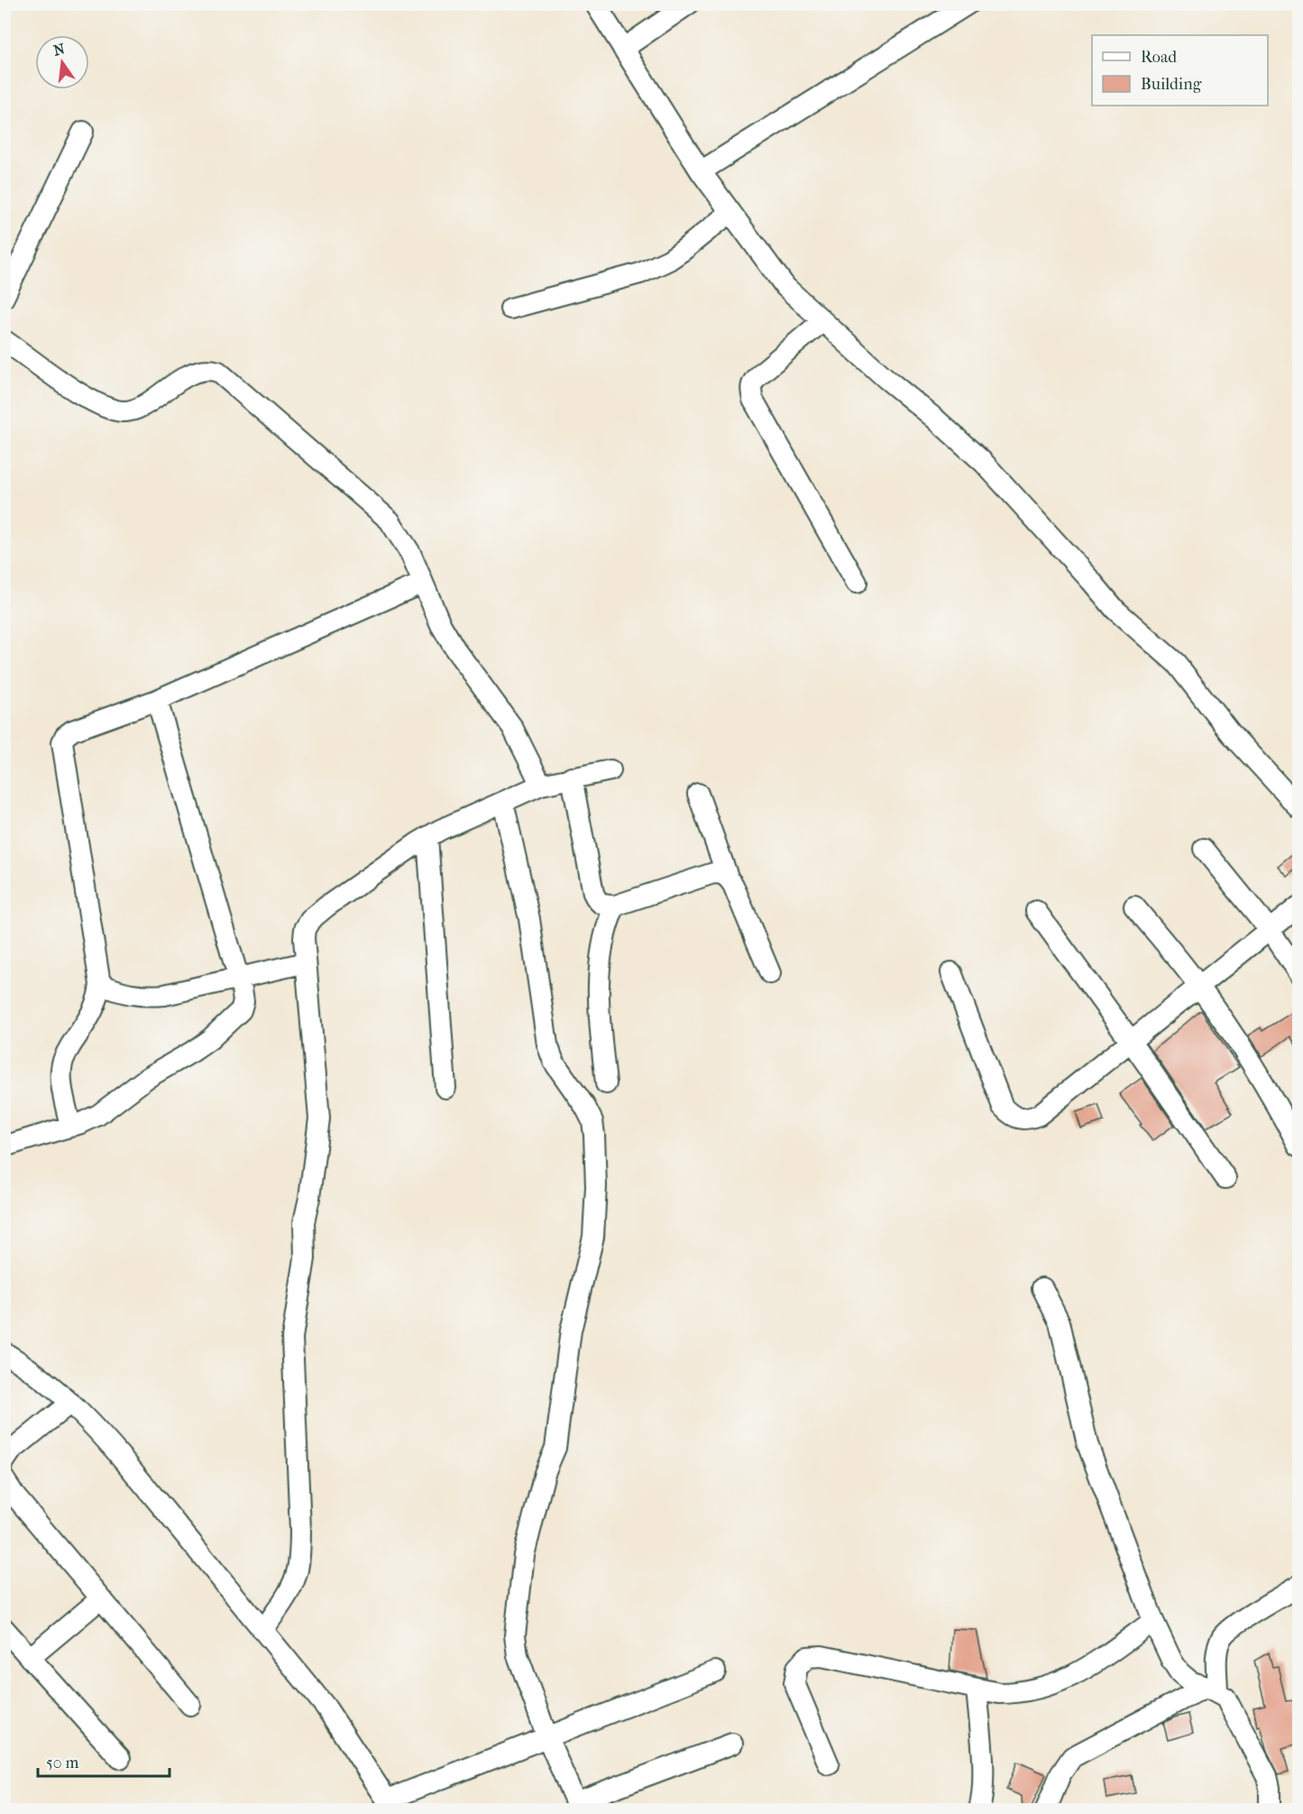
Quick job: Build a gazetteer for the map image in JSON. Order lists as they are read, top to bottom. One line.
{"legend":["Road","Building"],"scale_bar":"50 m","north":"top"}
